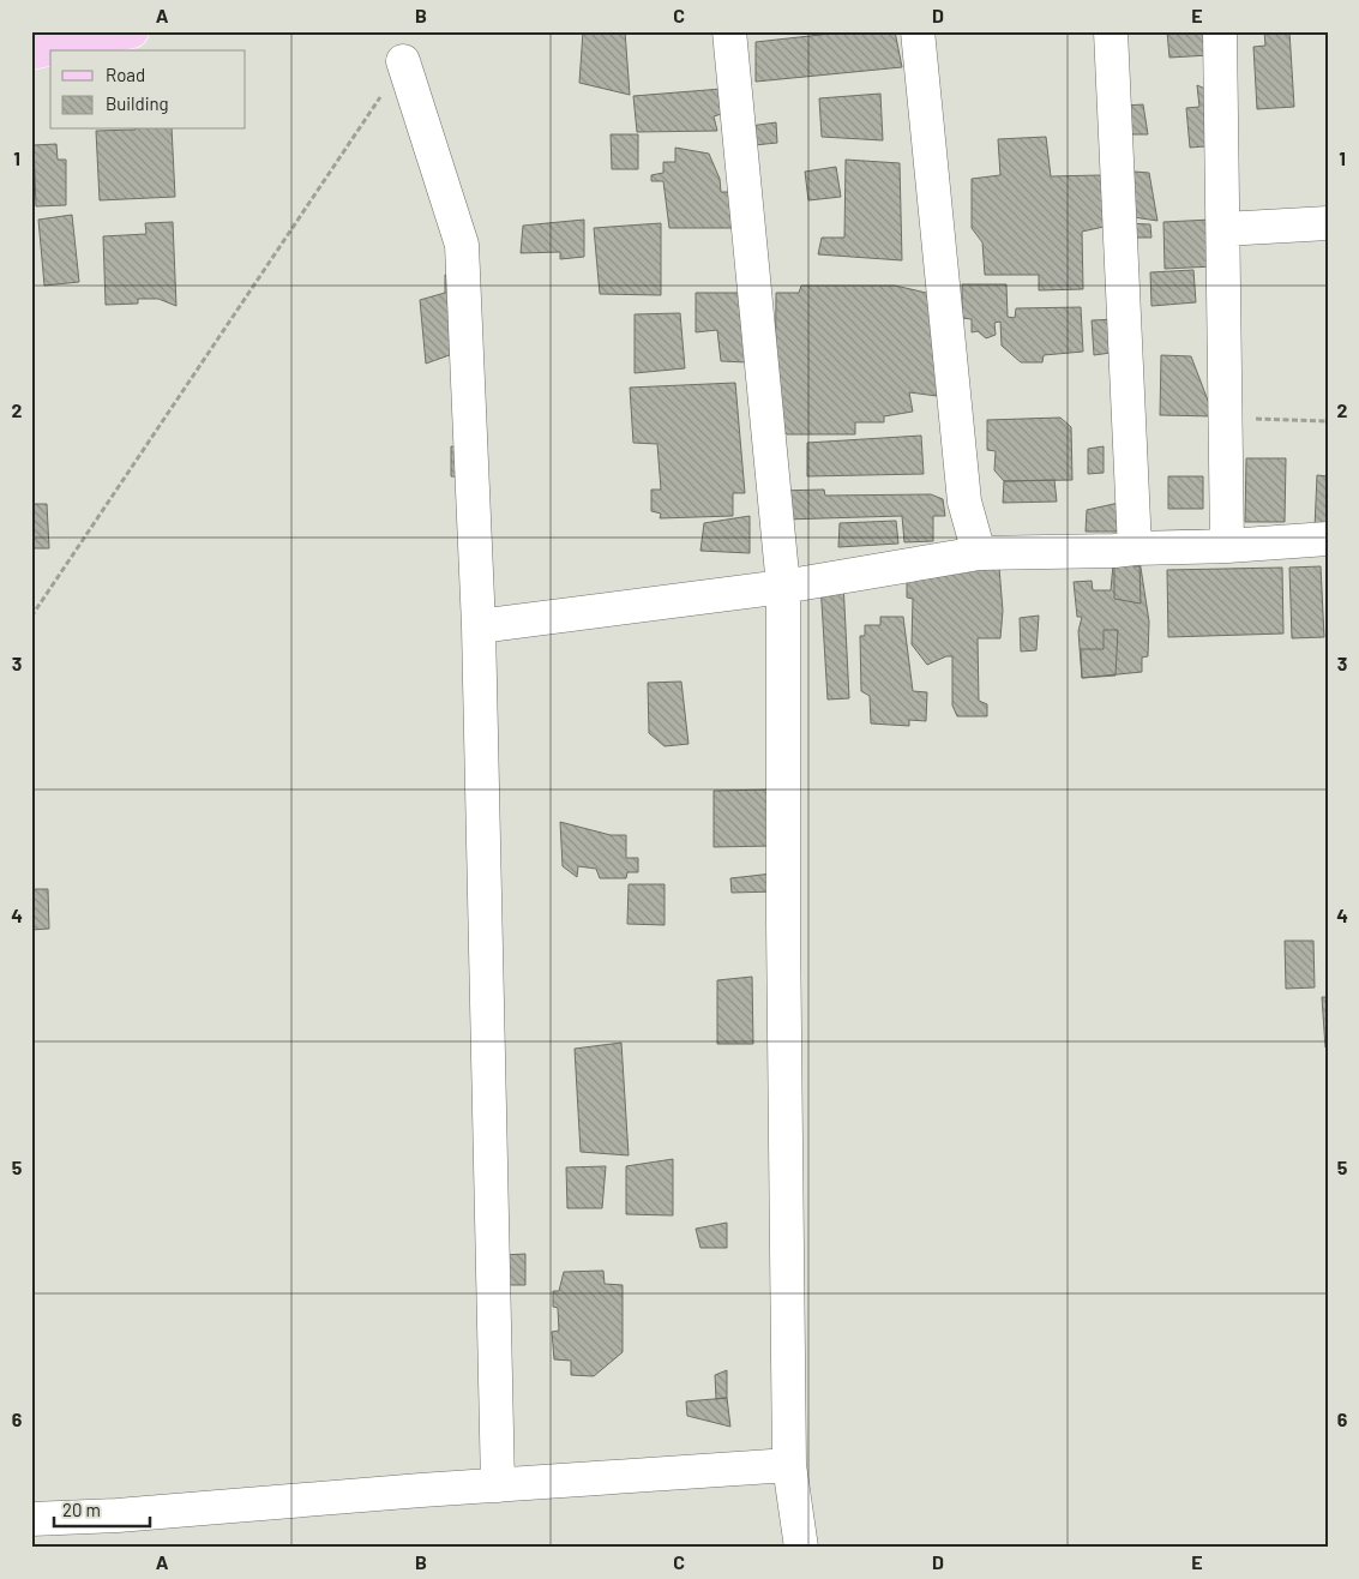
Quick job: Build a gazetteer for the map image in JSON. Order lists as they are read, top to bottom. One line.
{"legend":["Road","Building"],"scale_bar":"20 m","grid":{"columns":["A","B","C","D","E"],"rows":["1","2","3","4","5","6"]}}
